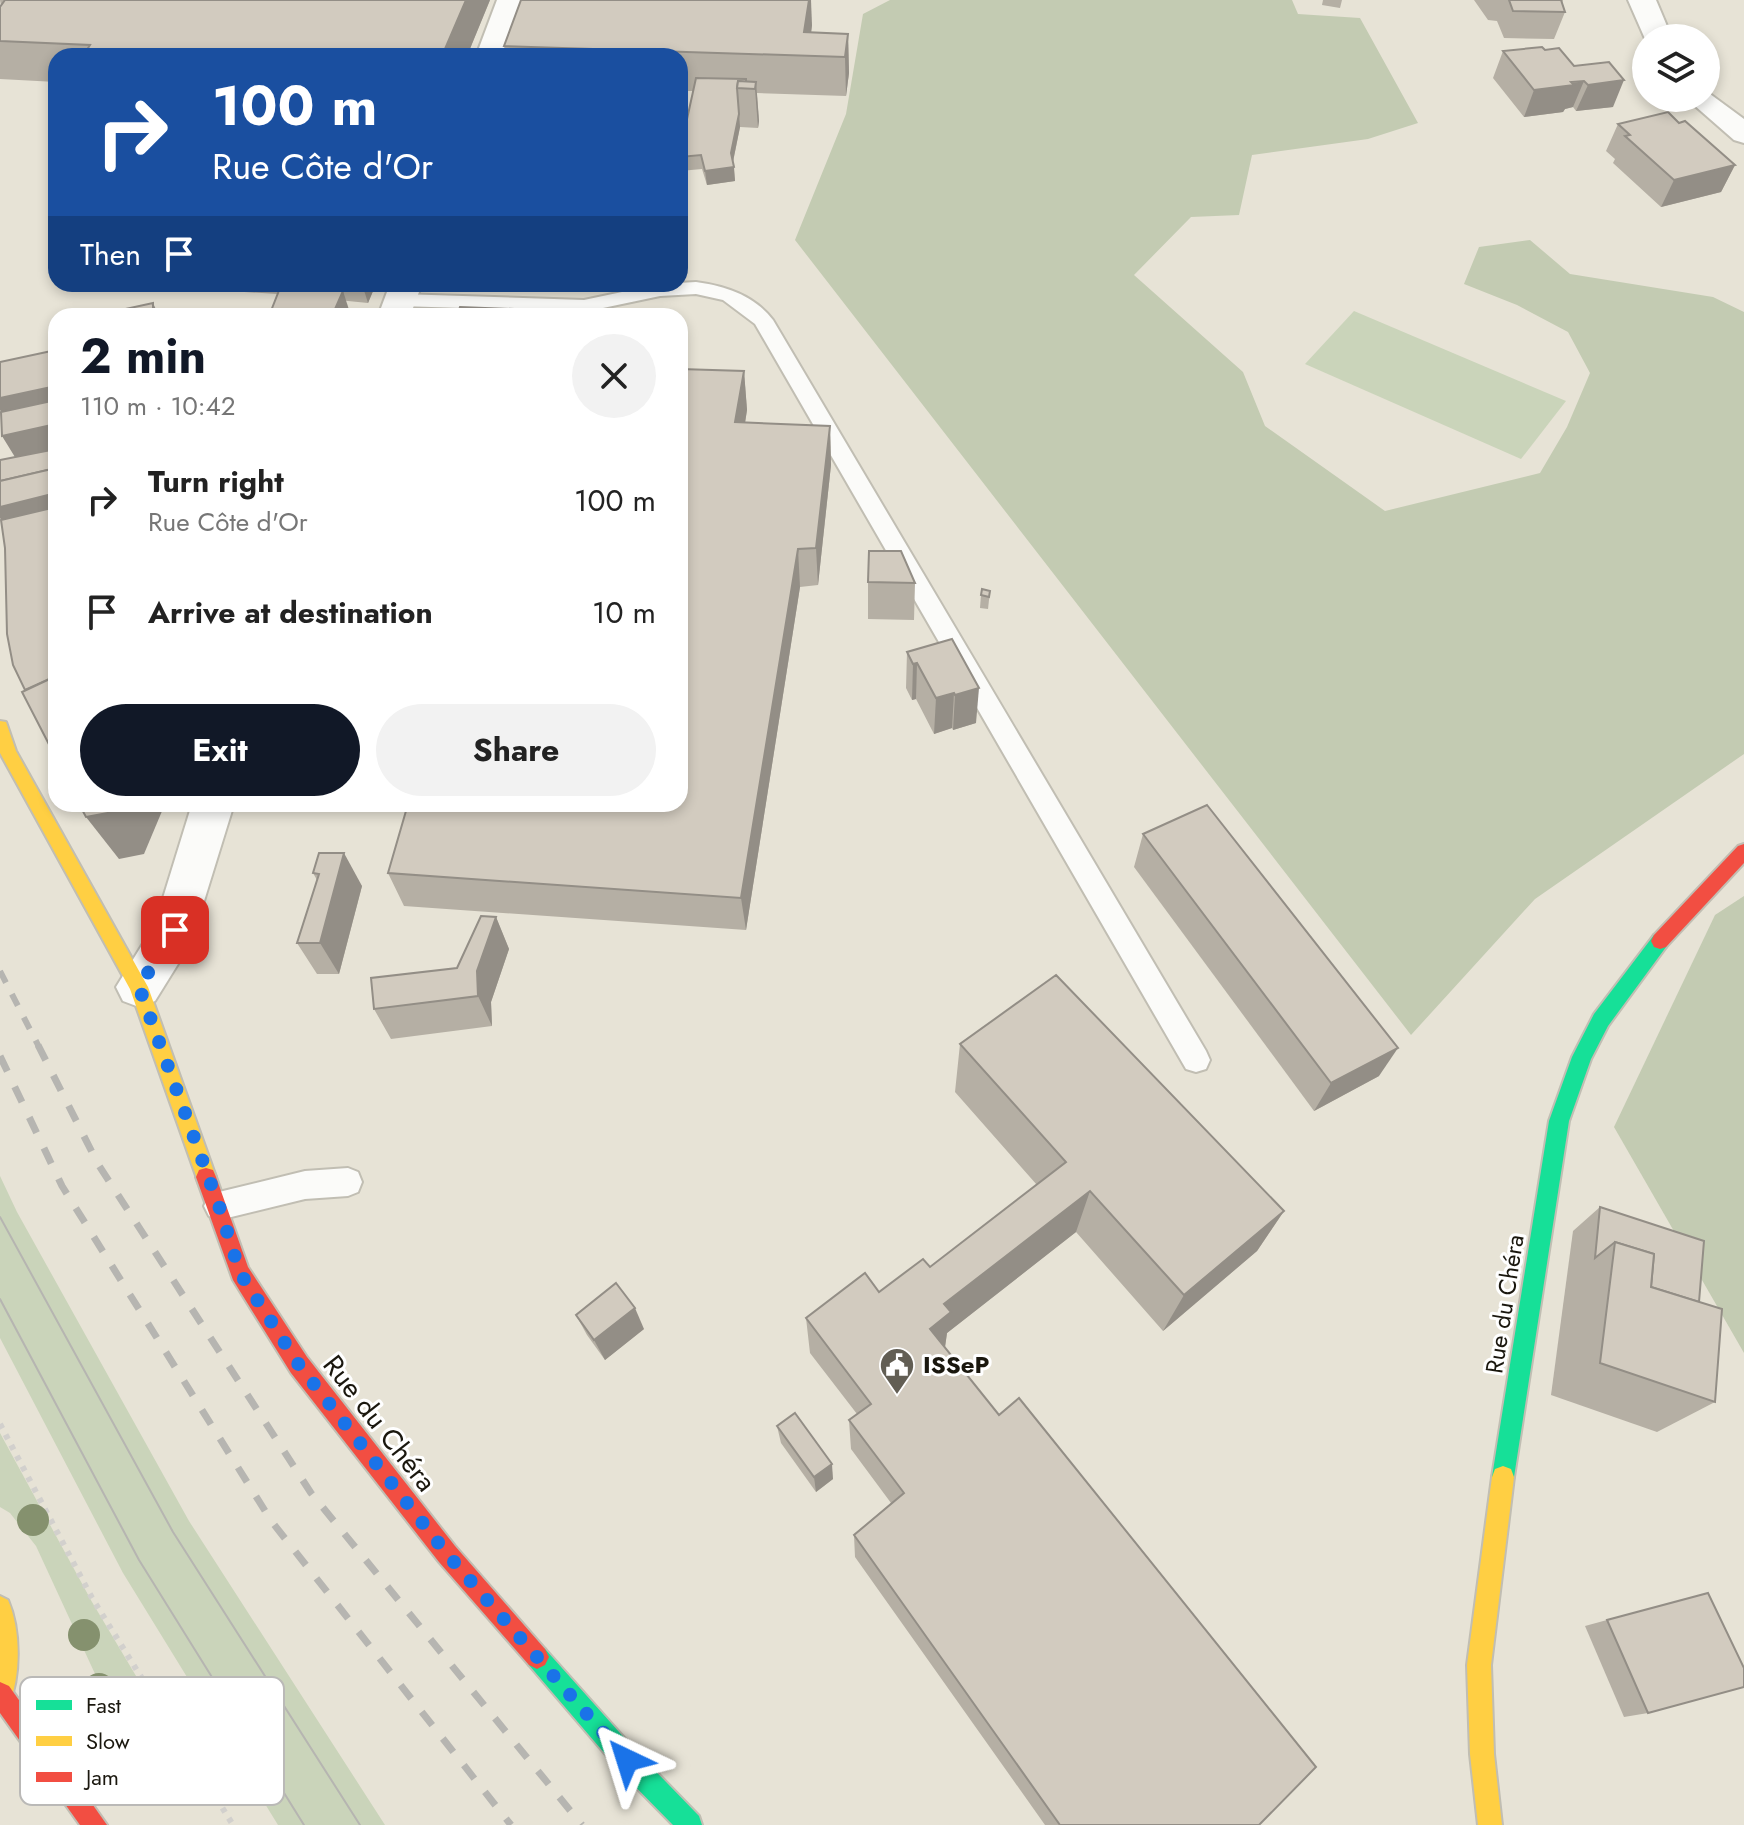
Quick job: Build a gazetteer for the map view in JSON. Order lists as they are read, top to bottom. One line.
{"streets":{"street":["Rue du Chéra"]},"places":{"public building":["ISSeP"]},"legend":["Fast","Slow","Jam"],"page":{"turn":["100 m","Rue Côte d'Or"],"then":"Then","heading":["2 min","110 m · 10:42"],"list":[{"name":"Turn right","note":"Rue Côte d'Or","value":"100 m"},{"name":"Arrive at destination","value":"10 m"}],"buttons":["Exit","Share"]}}
